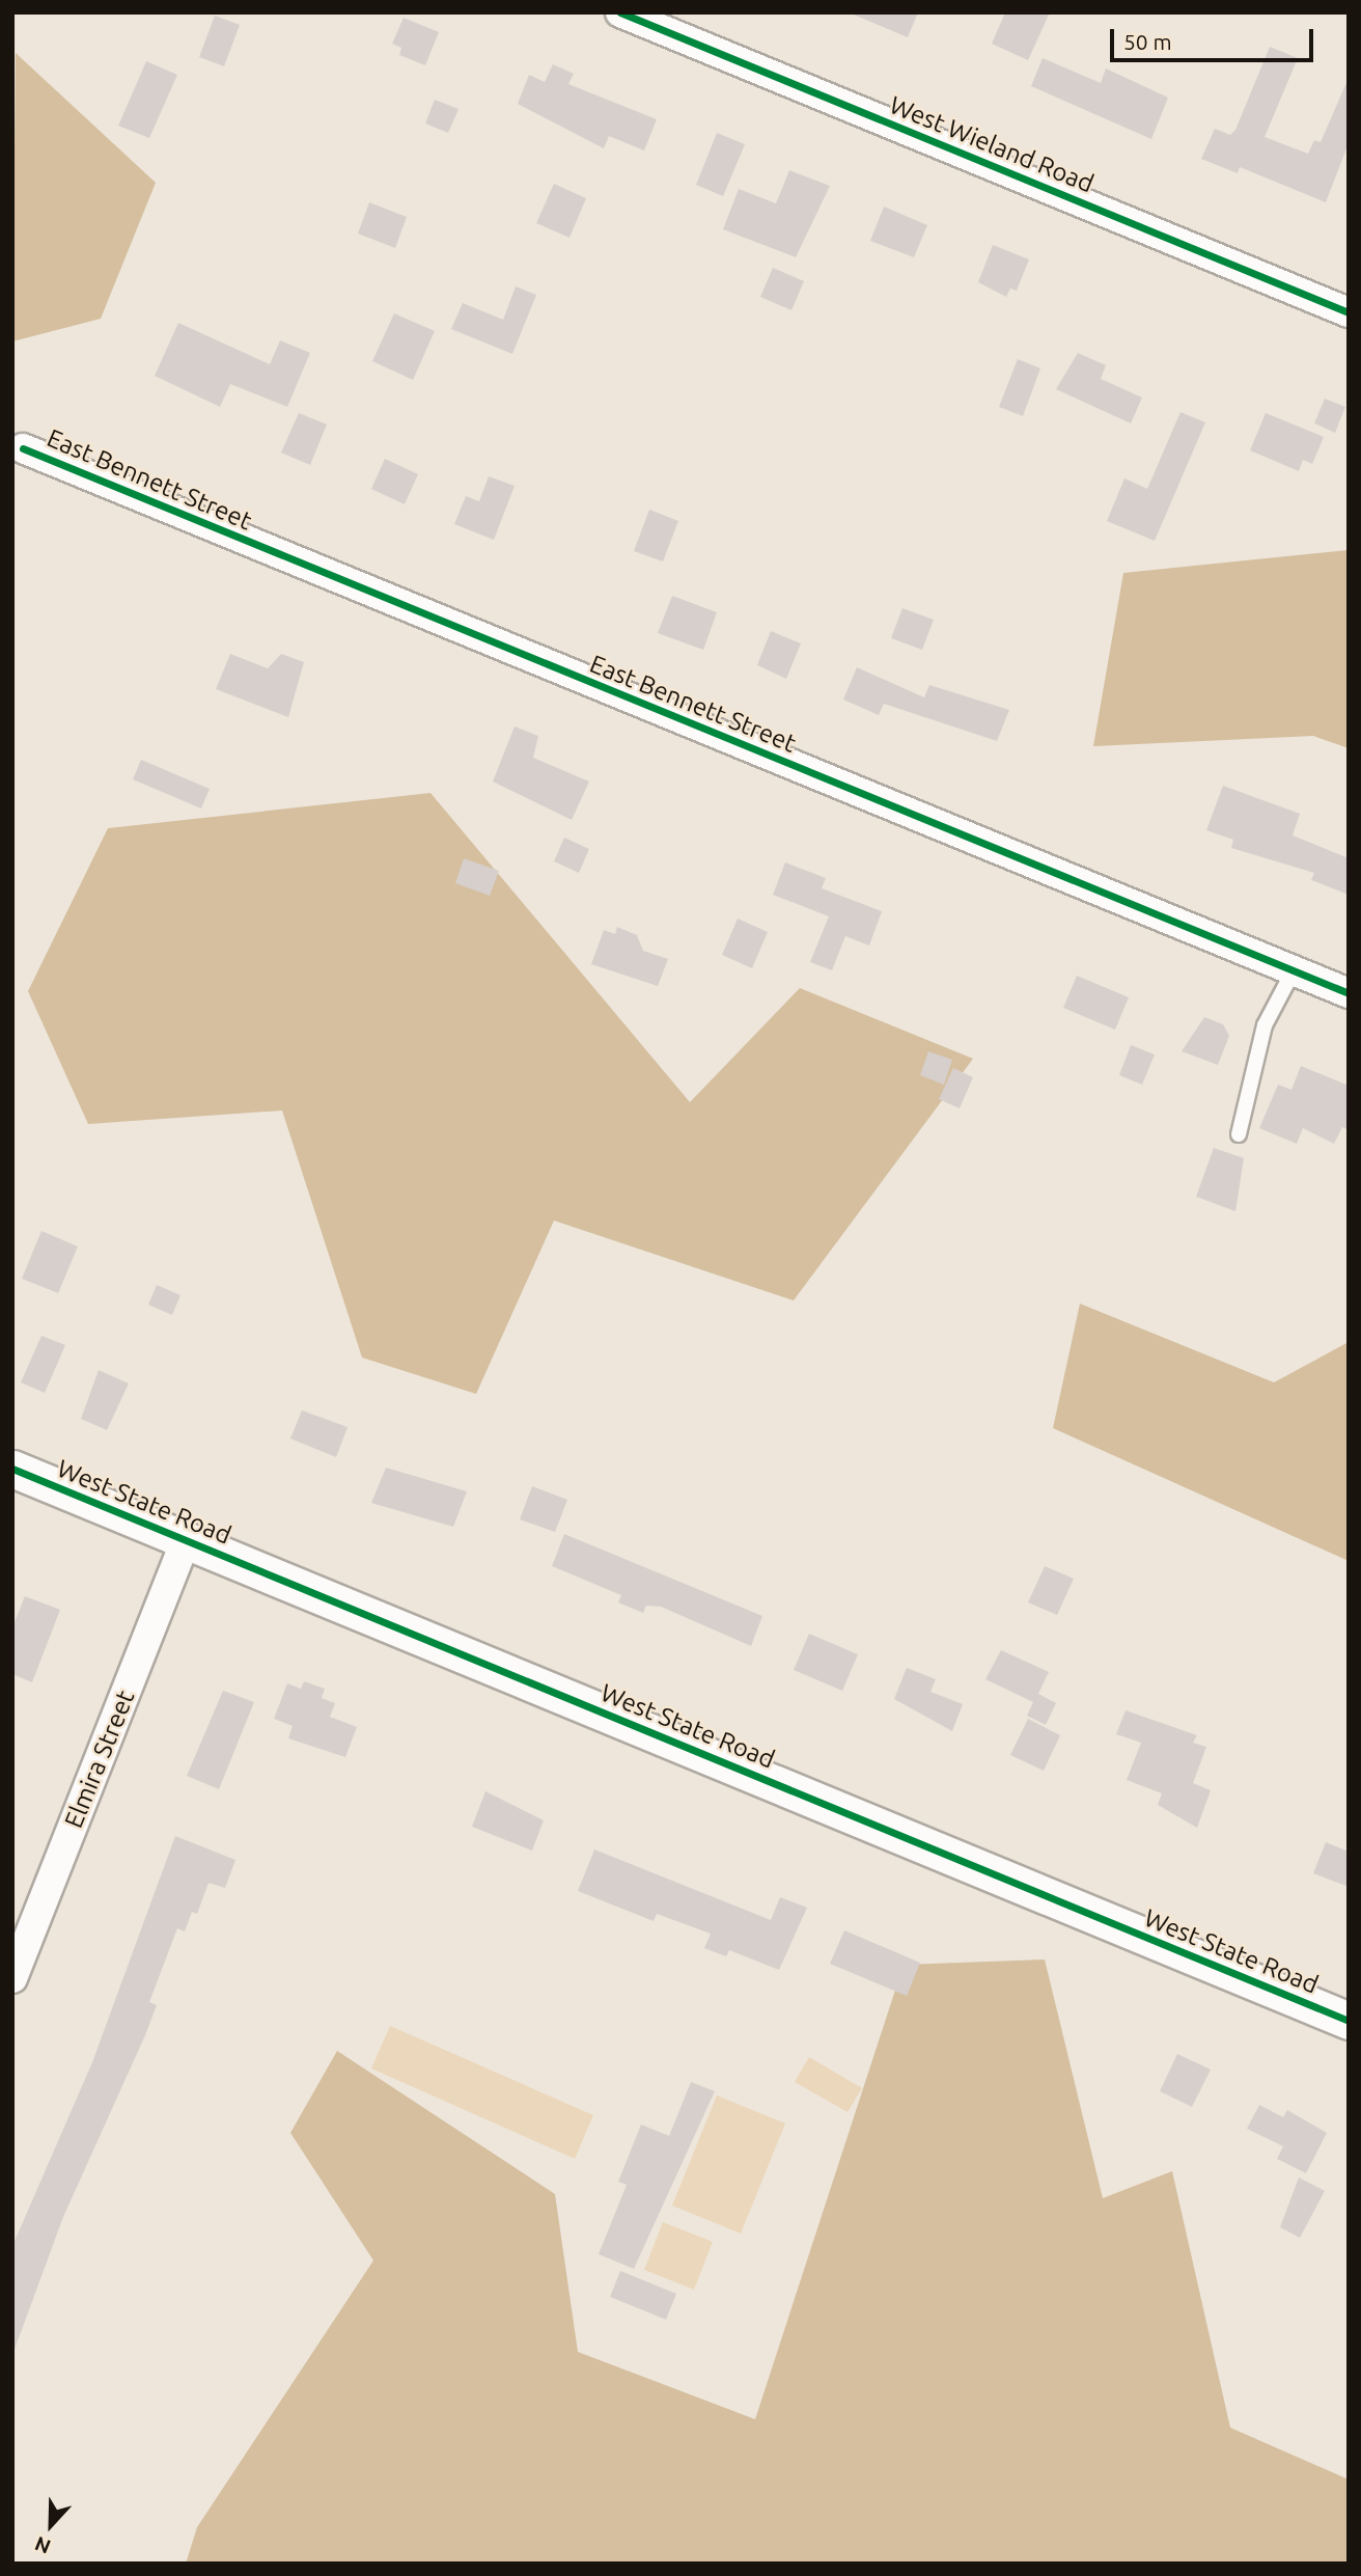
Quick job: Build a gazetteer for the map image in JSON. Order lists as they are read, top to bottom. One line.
{"streets":{"street":["West Wieland Road","East Bennett Street","West State Road","Elmira Street"]},"crossings":[["West State Road","Elmira Street"]],"scale_bar":"50 m","north":"bottom"}
